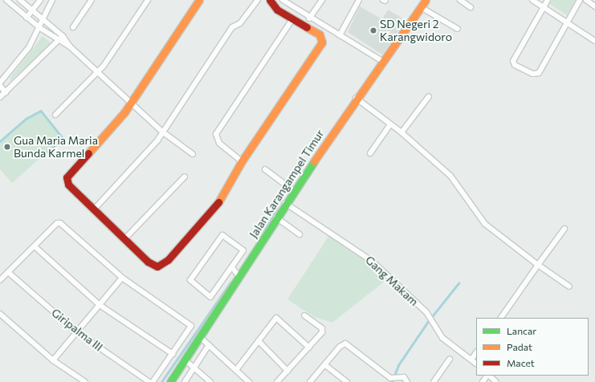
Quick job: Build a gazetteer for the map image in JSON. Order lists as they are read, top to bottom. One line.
{"streets":{"street":["Jalan Karangampel Timur","Gang Makam","Giripalma III"]},"crossings":[["Jalan Karangampel Timur","Gang Makam"]],"places":["SD Negeri 2 Karangwidoro","Gua Maria Maria Bunda Karmel"],"legend":["Lancar","Padat","Macet"]}
